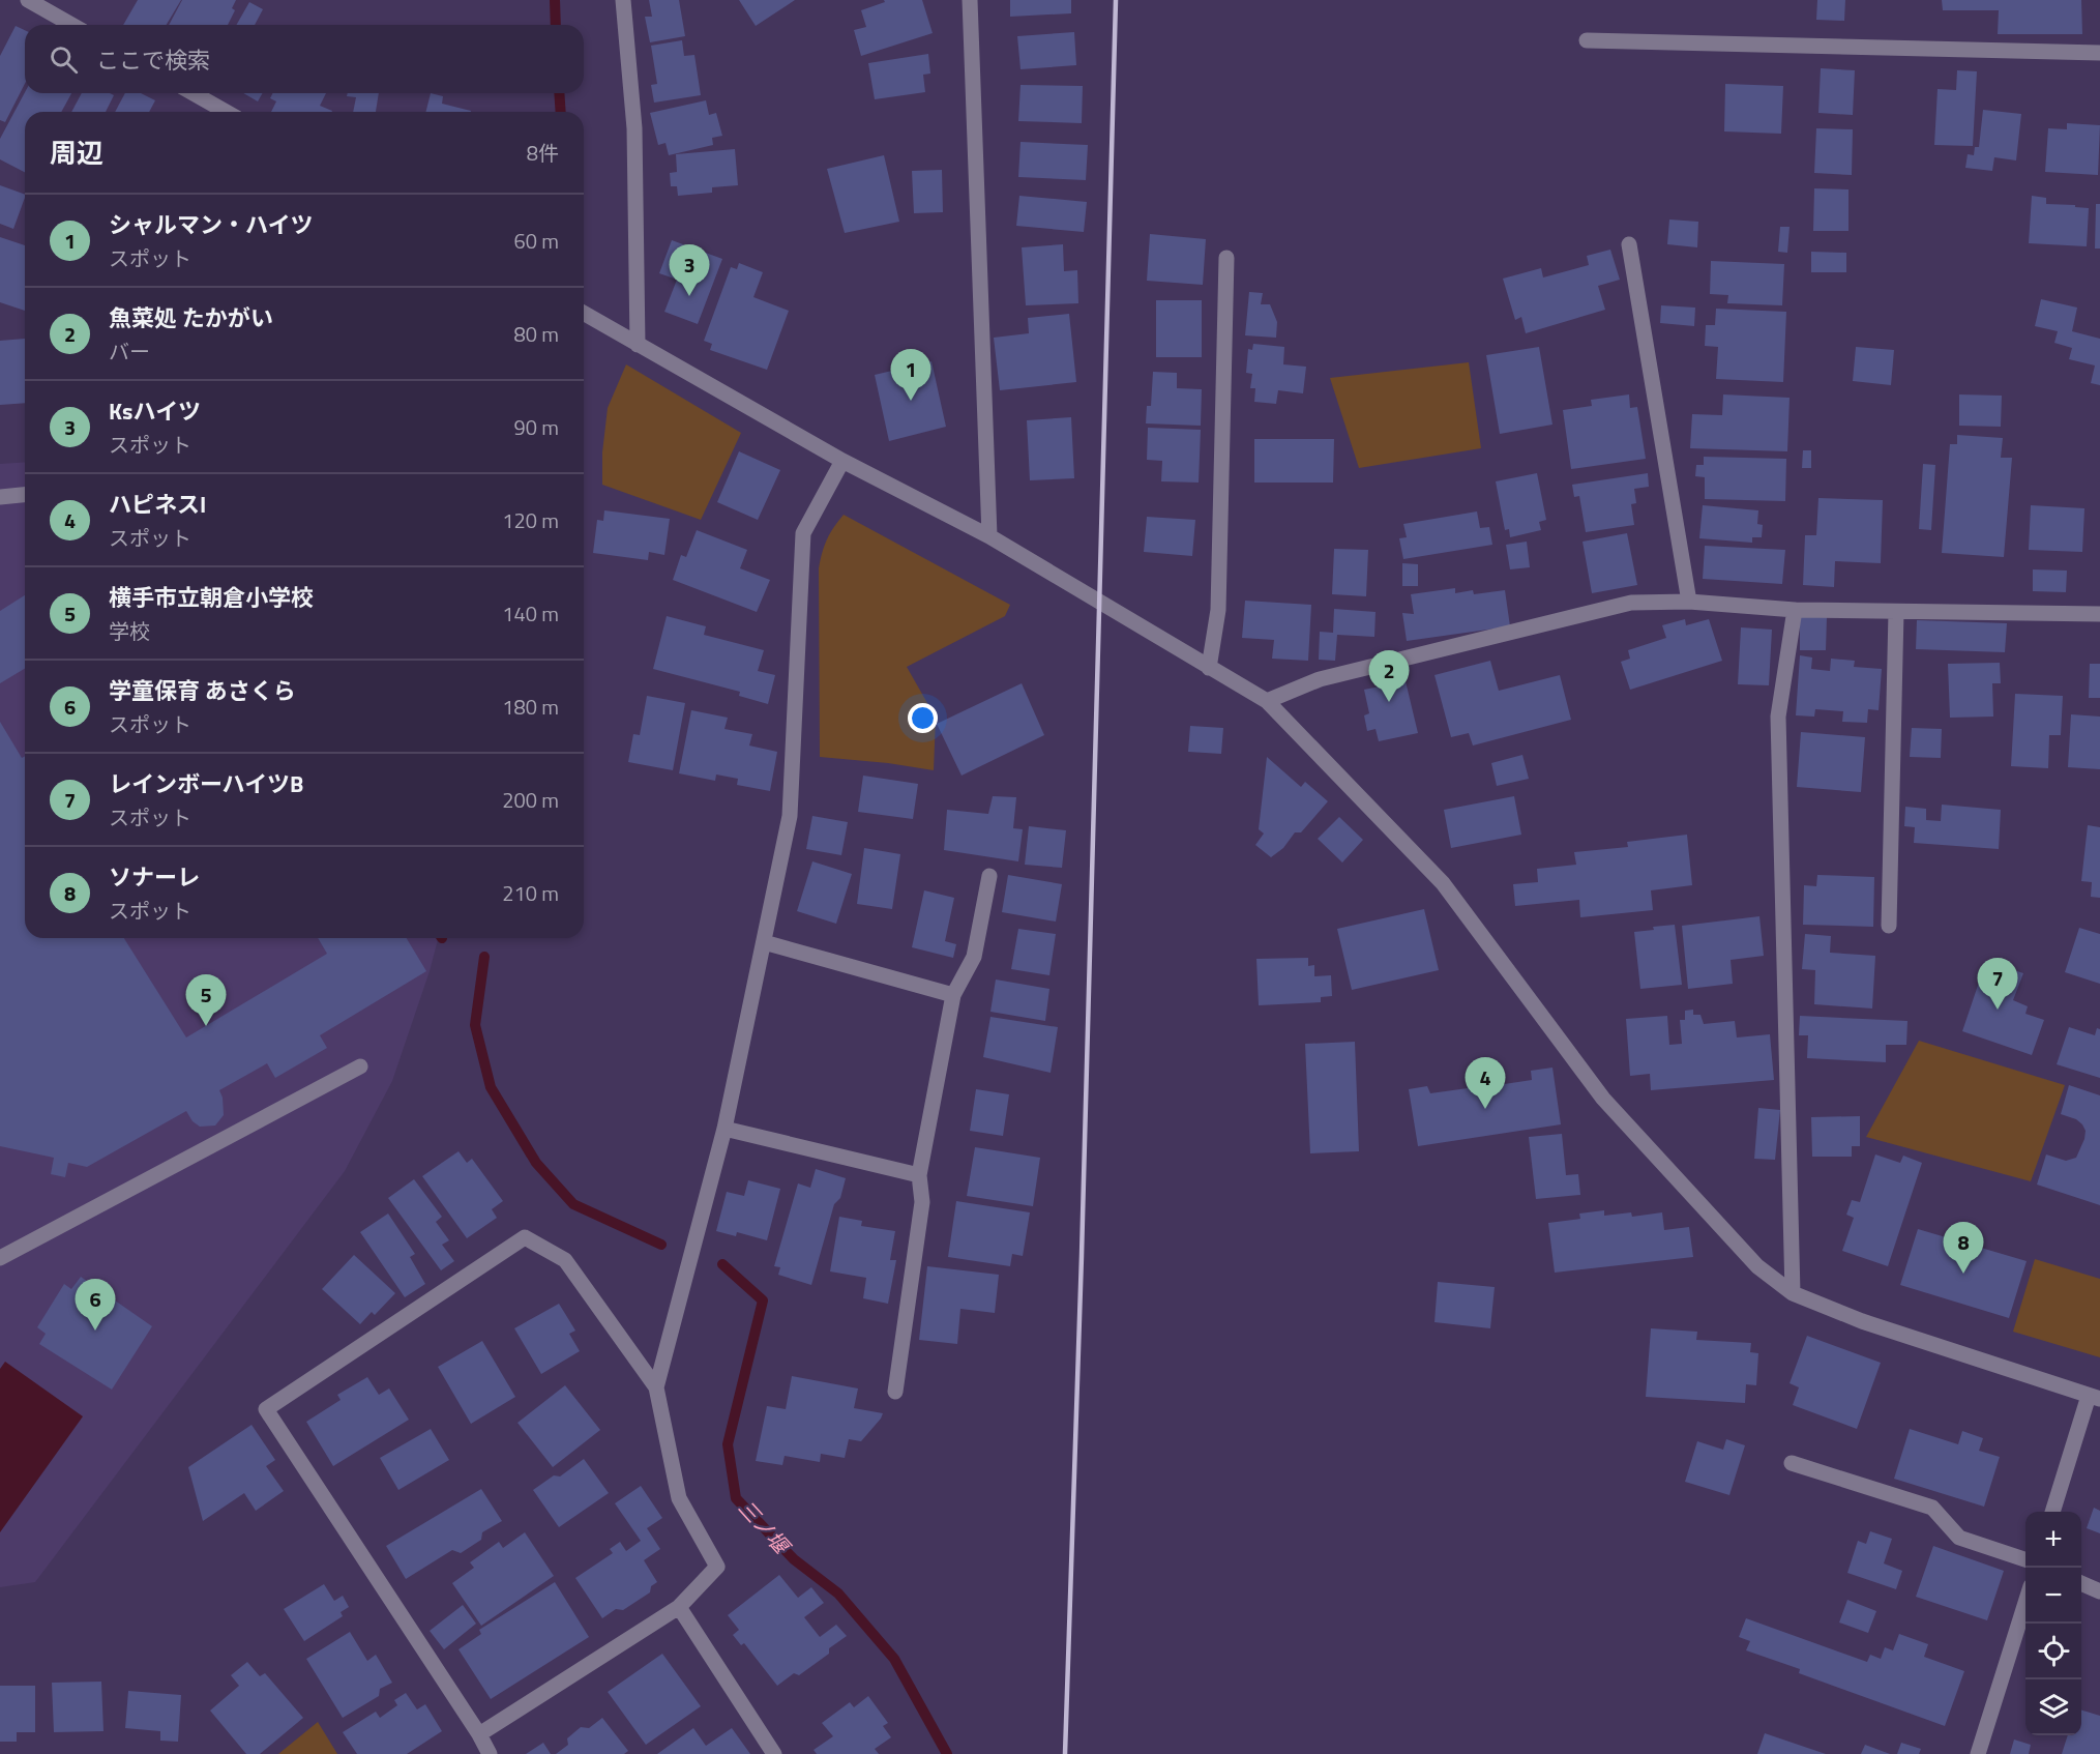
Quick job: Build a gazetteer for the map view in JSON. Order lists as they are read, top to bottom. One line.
{"water":["三ノ堰"],"page":{"search":"ここで検索","heading":["周辺","8件"],"list":[{"mark":"1","name":"シャルマン・ハイツ","note":"スポット","value":"60 m"},{"mark":"2","name":"魚菜処 たかがい","note":"バー","value":"80 m"},{"mark":"3","name":"Ksハイツ","note":"スポット","value":"90 m"},{"mark":"4","name":"ハピネスI","note":"スポット","value":"120 m"},{"mark":"5","name":"横手市立朝倉小学校","note":"学校","value":"140 m"},{"mark":"6","name":"学童保育 あさくら","note":"スポット","value":"180 m"},{"mark":"7","name":"レインボーハイツB","note":"スポット","value":"200 m"},{"mark":"8","name":"ソナーレ","note":"スポット","value":"210 m"}],"pins":["3","1","2","7","5","4","8","6"],"map_buttons":["+","−"]}}
